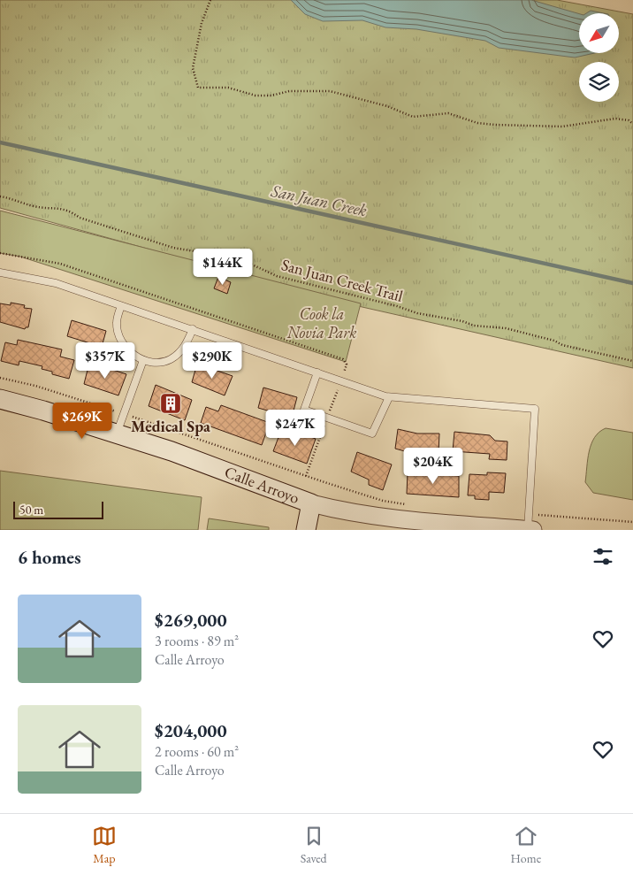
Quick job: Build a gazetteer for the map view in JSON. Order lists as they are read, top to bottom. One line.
{"streets":{"main road":["Calle Arroyo"],"path":["San Juan Creek Trail"]},"water":["San Juan Creek"],"parks":["Cook la Novia Park"],"places":{"building":["Medical Spa"]},"scale_bar":"50 m","north":"bottom left","page":{"price":["$144K","$357K","$290K","$269K","$247K","$204K"],"scale":"50 m","heading":"6 homes","list":[{"name":"$269,000","note":"3 rooms · 89 m² · Calle Arroyo"},{"name":"$204,000","note":"2 rooms · 60 m² · Calle Arroyo"}],"tabs":["Map","Saved","Home"]}}
